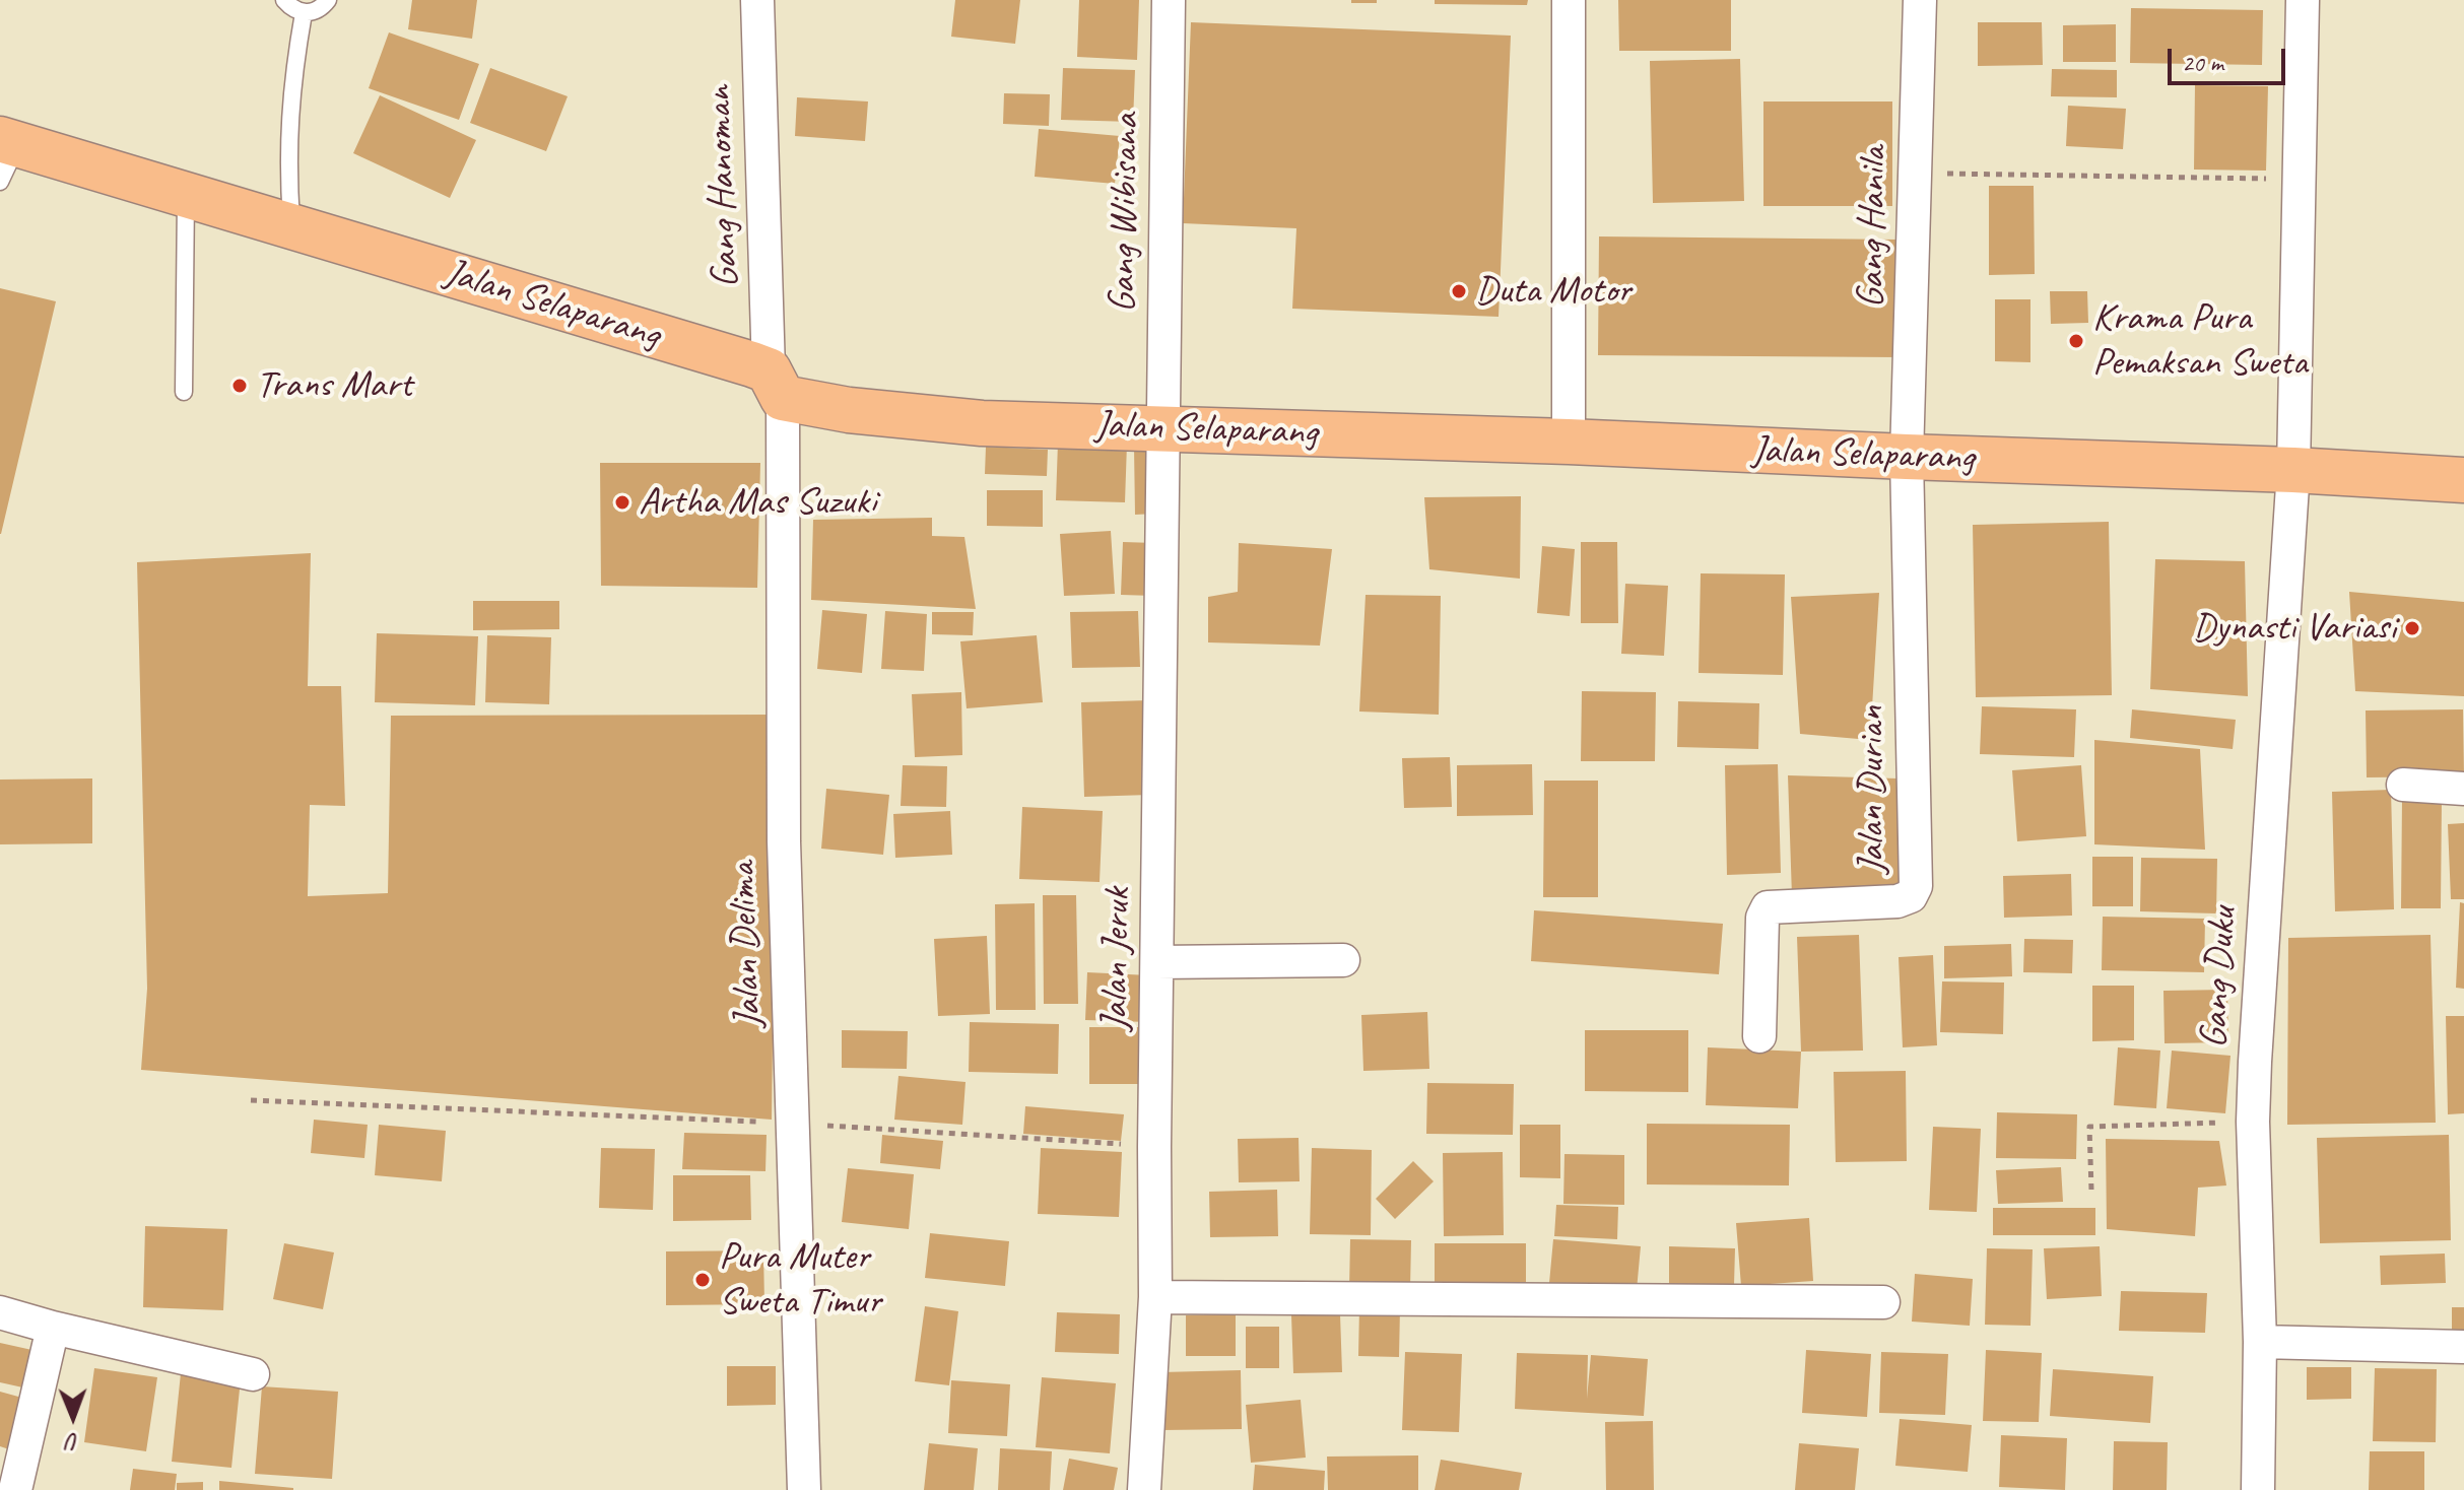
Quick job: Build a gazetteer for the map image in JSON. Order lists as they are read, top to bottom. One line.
{"streets":{"main road":["Jalan Selaparang"],"street":["Gang Hanoman","Gang Wibisana","Gang Hanila","Jalan Durian","Jalan Delima","Jalan Jeruk","Gang Duku"]},"crossings":[["Gang Hanoman","Jalan Selaparang"],["Gang Hanoman","Jalan Delima"],["Gang Wibisana","Jalan Selaparang"],["Gang Wibisana","Jalan Jeruk"],["Gang Hanila","Jalan Selaparang"],["Gang Hanila","Jalan Durian"],["Jalan Selaparang","Jalan Durian"],["Jalan Selaparang","Jalan Delima"],["Jalan Selaparang","Jalan Jeruk"],["Jalan Selaparang","Gang Duku"]],"places":["Duta Motor","Krama Pura Pemaksan Sweta","Trans Mart","Artha Mas Suzuki","Dynasti Variasi","Pura Muter Sweta Timur"],"scale_bar":"20 m","north":"bottom"}
